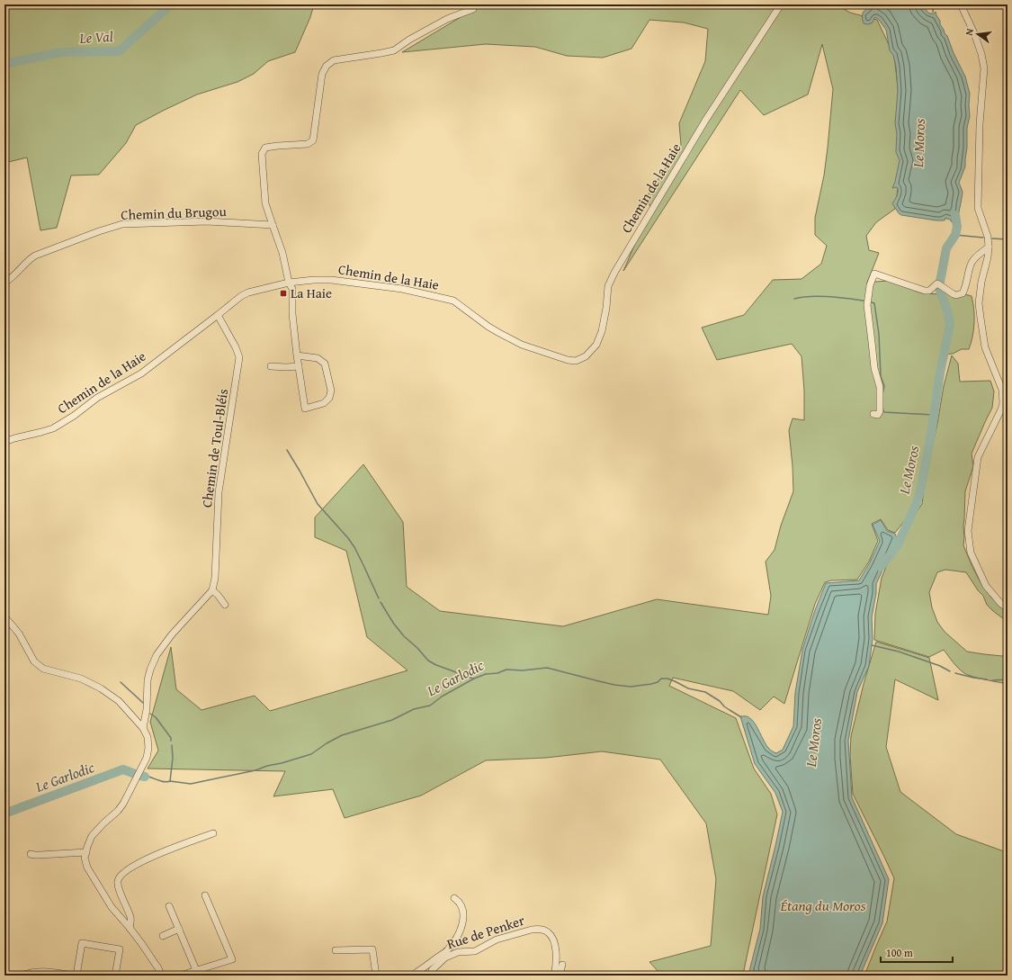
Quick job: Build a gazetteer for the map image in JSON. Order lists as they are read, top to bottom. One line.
{"streets":{"street":["Chemin de la Haie","Chemin du Brugou","Chemin de Toul-Bléis","Rue de Penker"]},"crossings":[["Chemin de la Haie","Chemin de Toul-Bléis"]],"water":["Le Val","Le Moros","Le Garlodic","Étang du Moros"],"places":{"transit":["La Haie"]},"scale_bar":"100 m","north":"left"}
